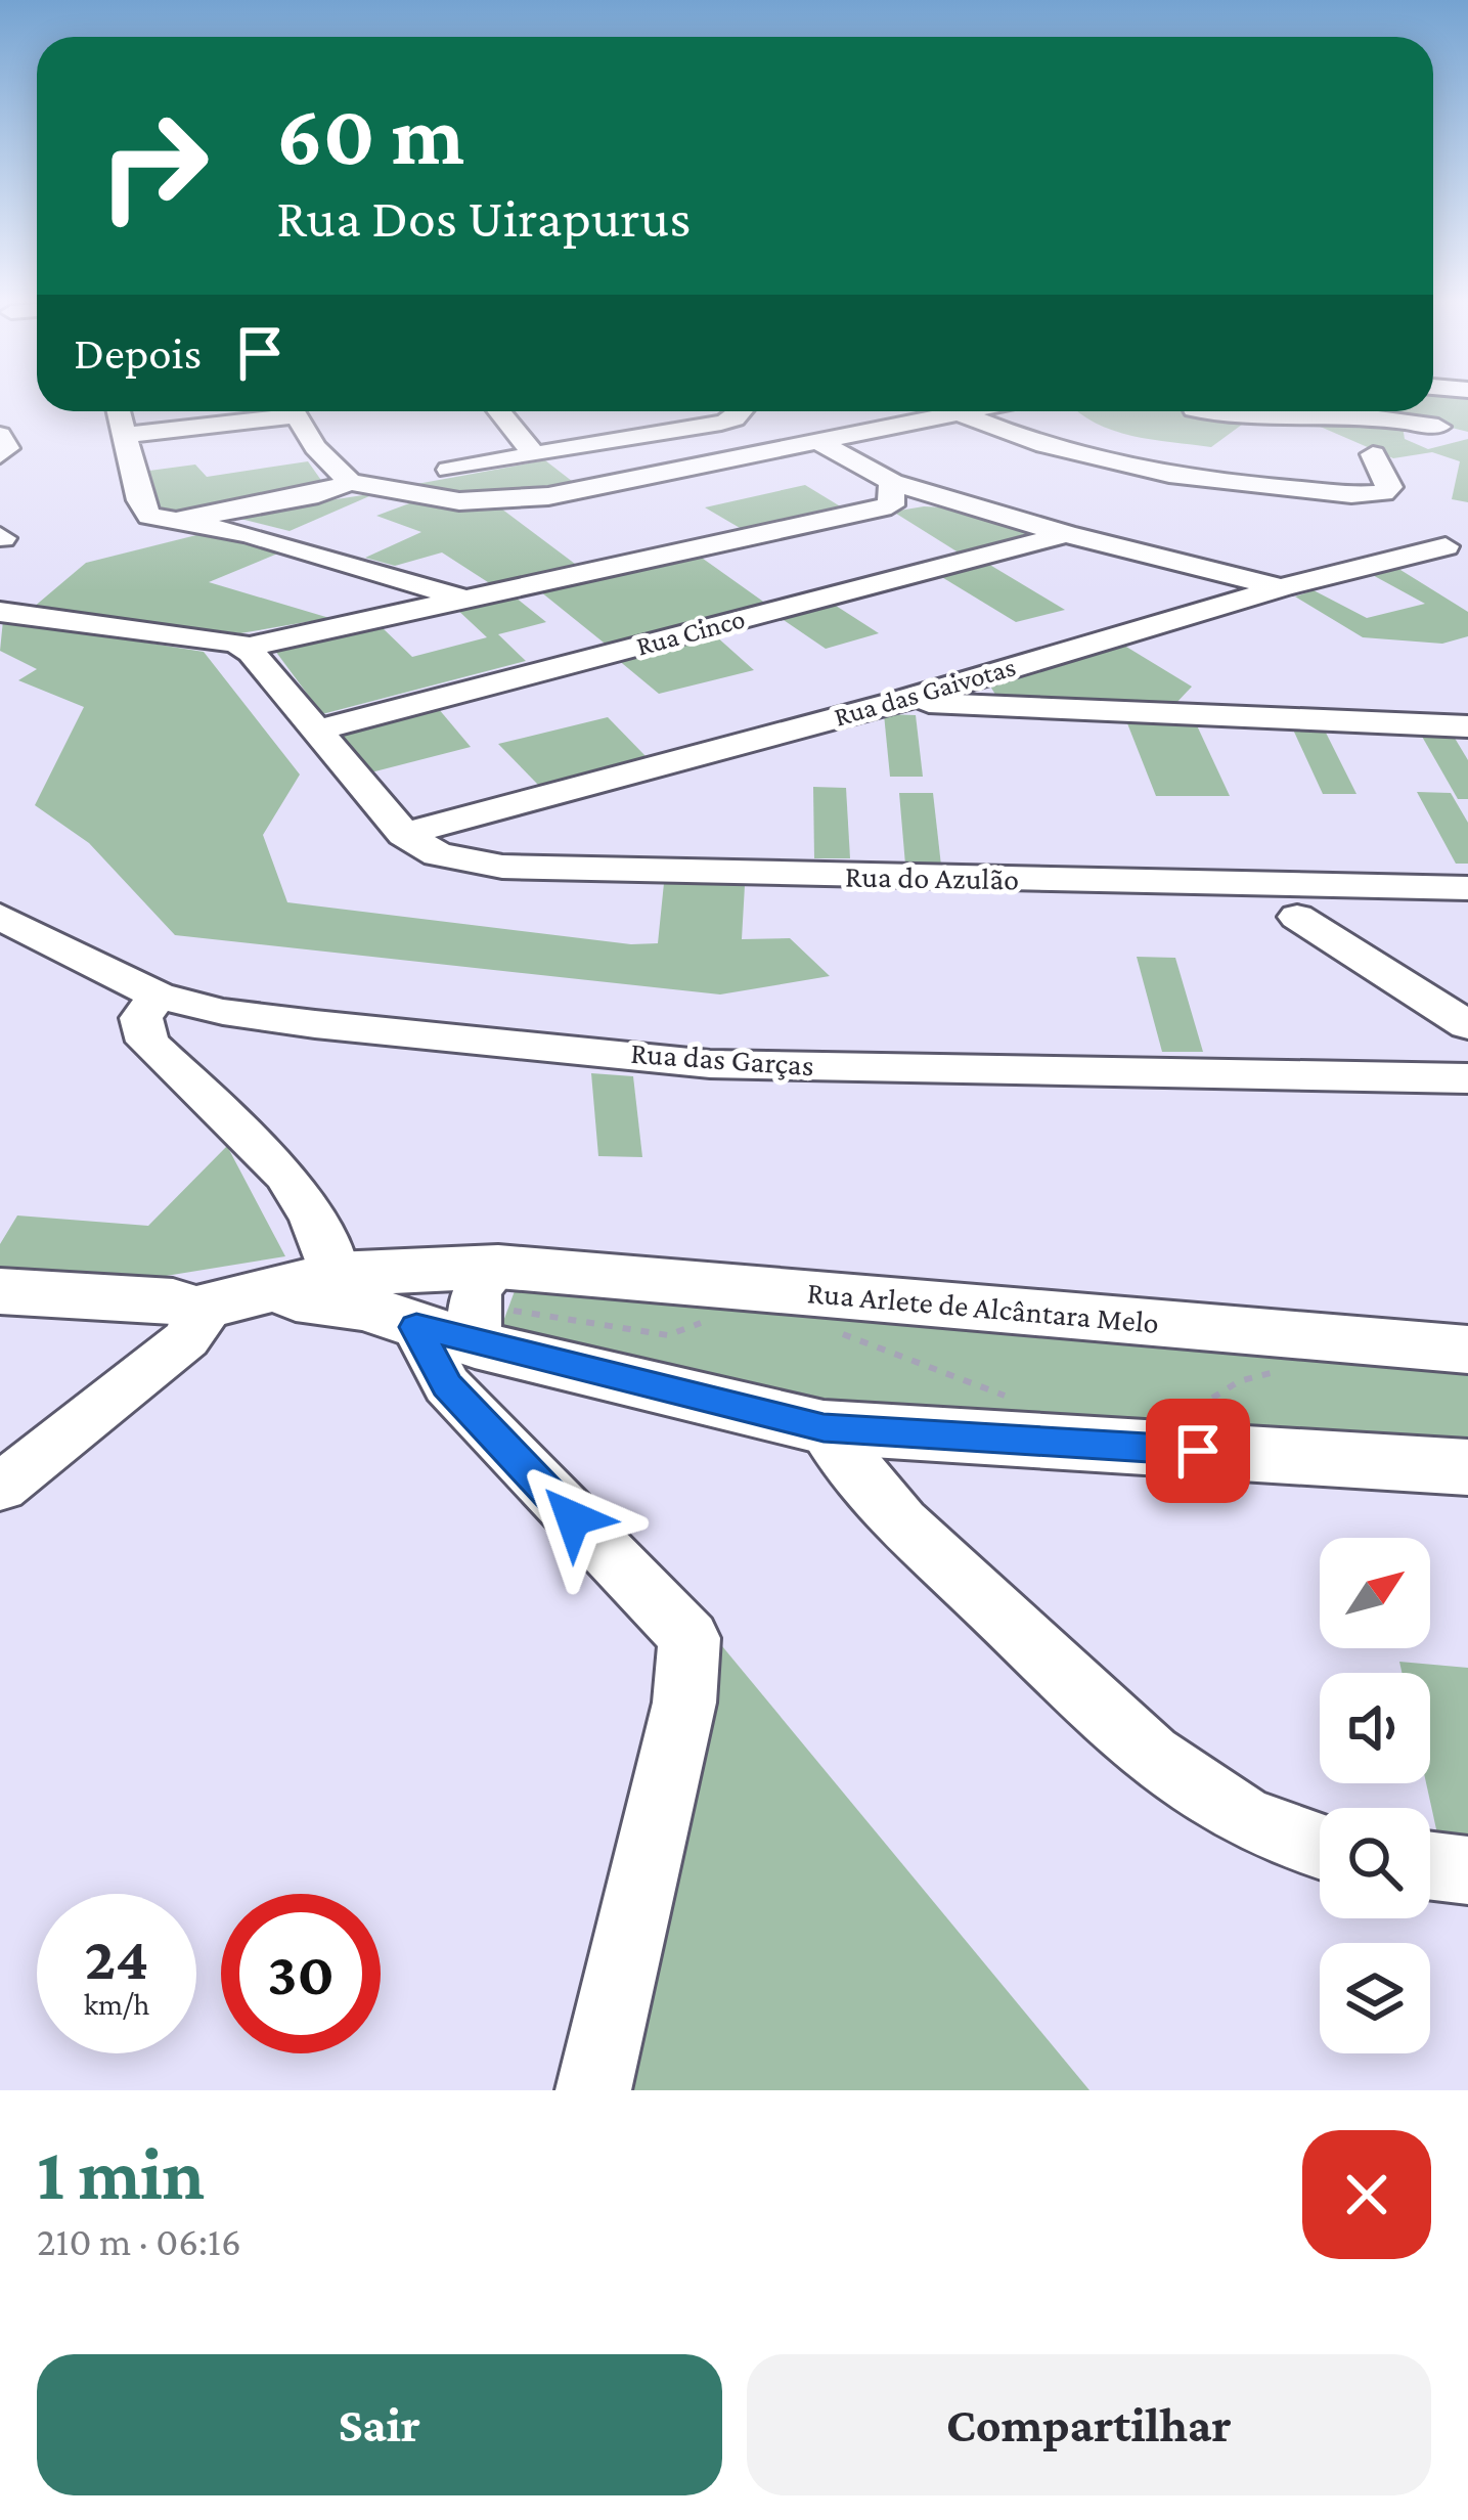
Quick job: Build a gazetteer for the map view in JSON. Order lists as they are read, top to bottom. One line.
{"streets":{"main road":["Rua Arlete de Alcântara Melo"],"street":["Rua Cinco","Rua das Gaivotas","Rua do Azulão","Rua das Garças"]},"crossings":[["Rua das Gaivotas","Rua do Azulão"]],"north":"top right","page":{"turn":["60 m","Rua Dos Uirapurus"],"then":"Depois","speed":"24 km/h","limit":"30","heading":["1 min","210 m · 06:16"],"buttons":["Sair","Compartilhar"]}}
